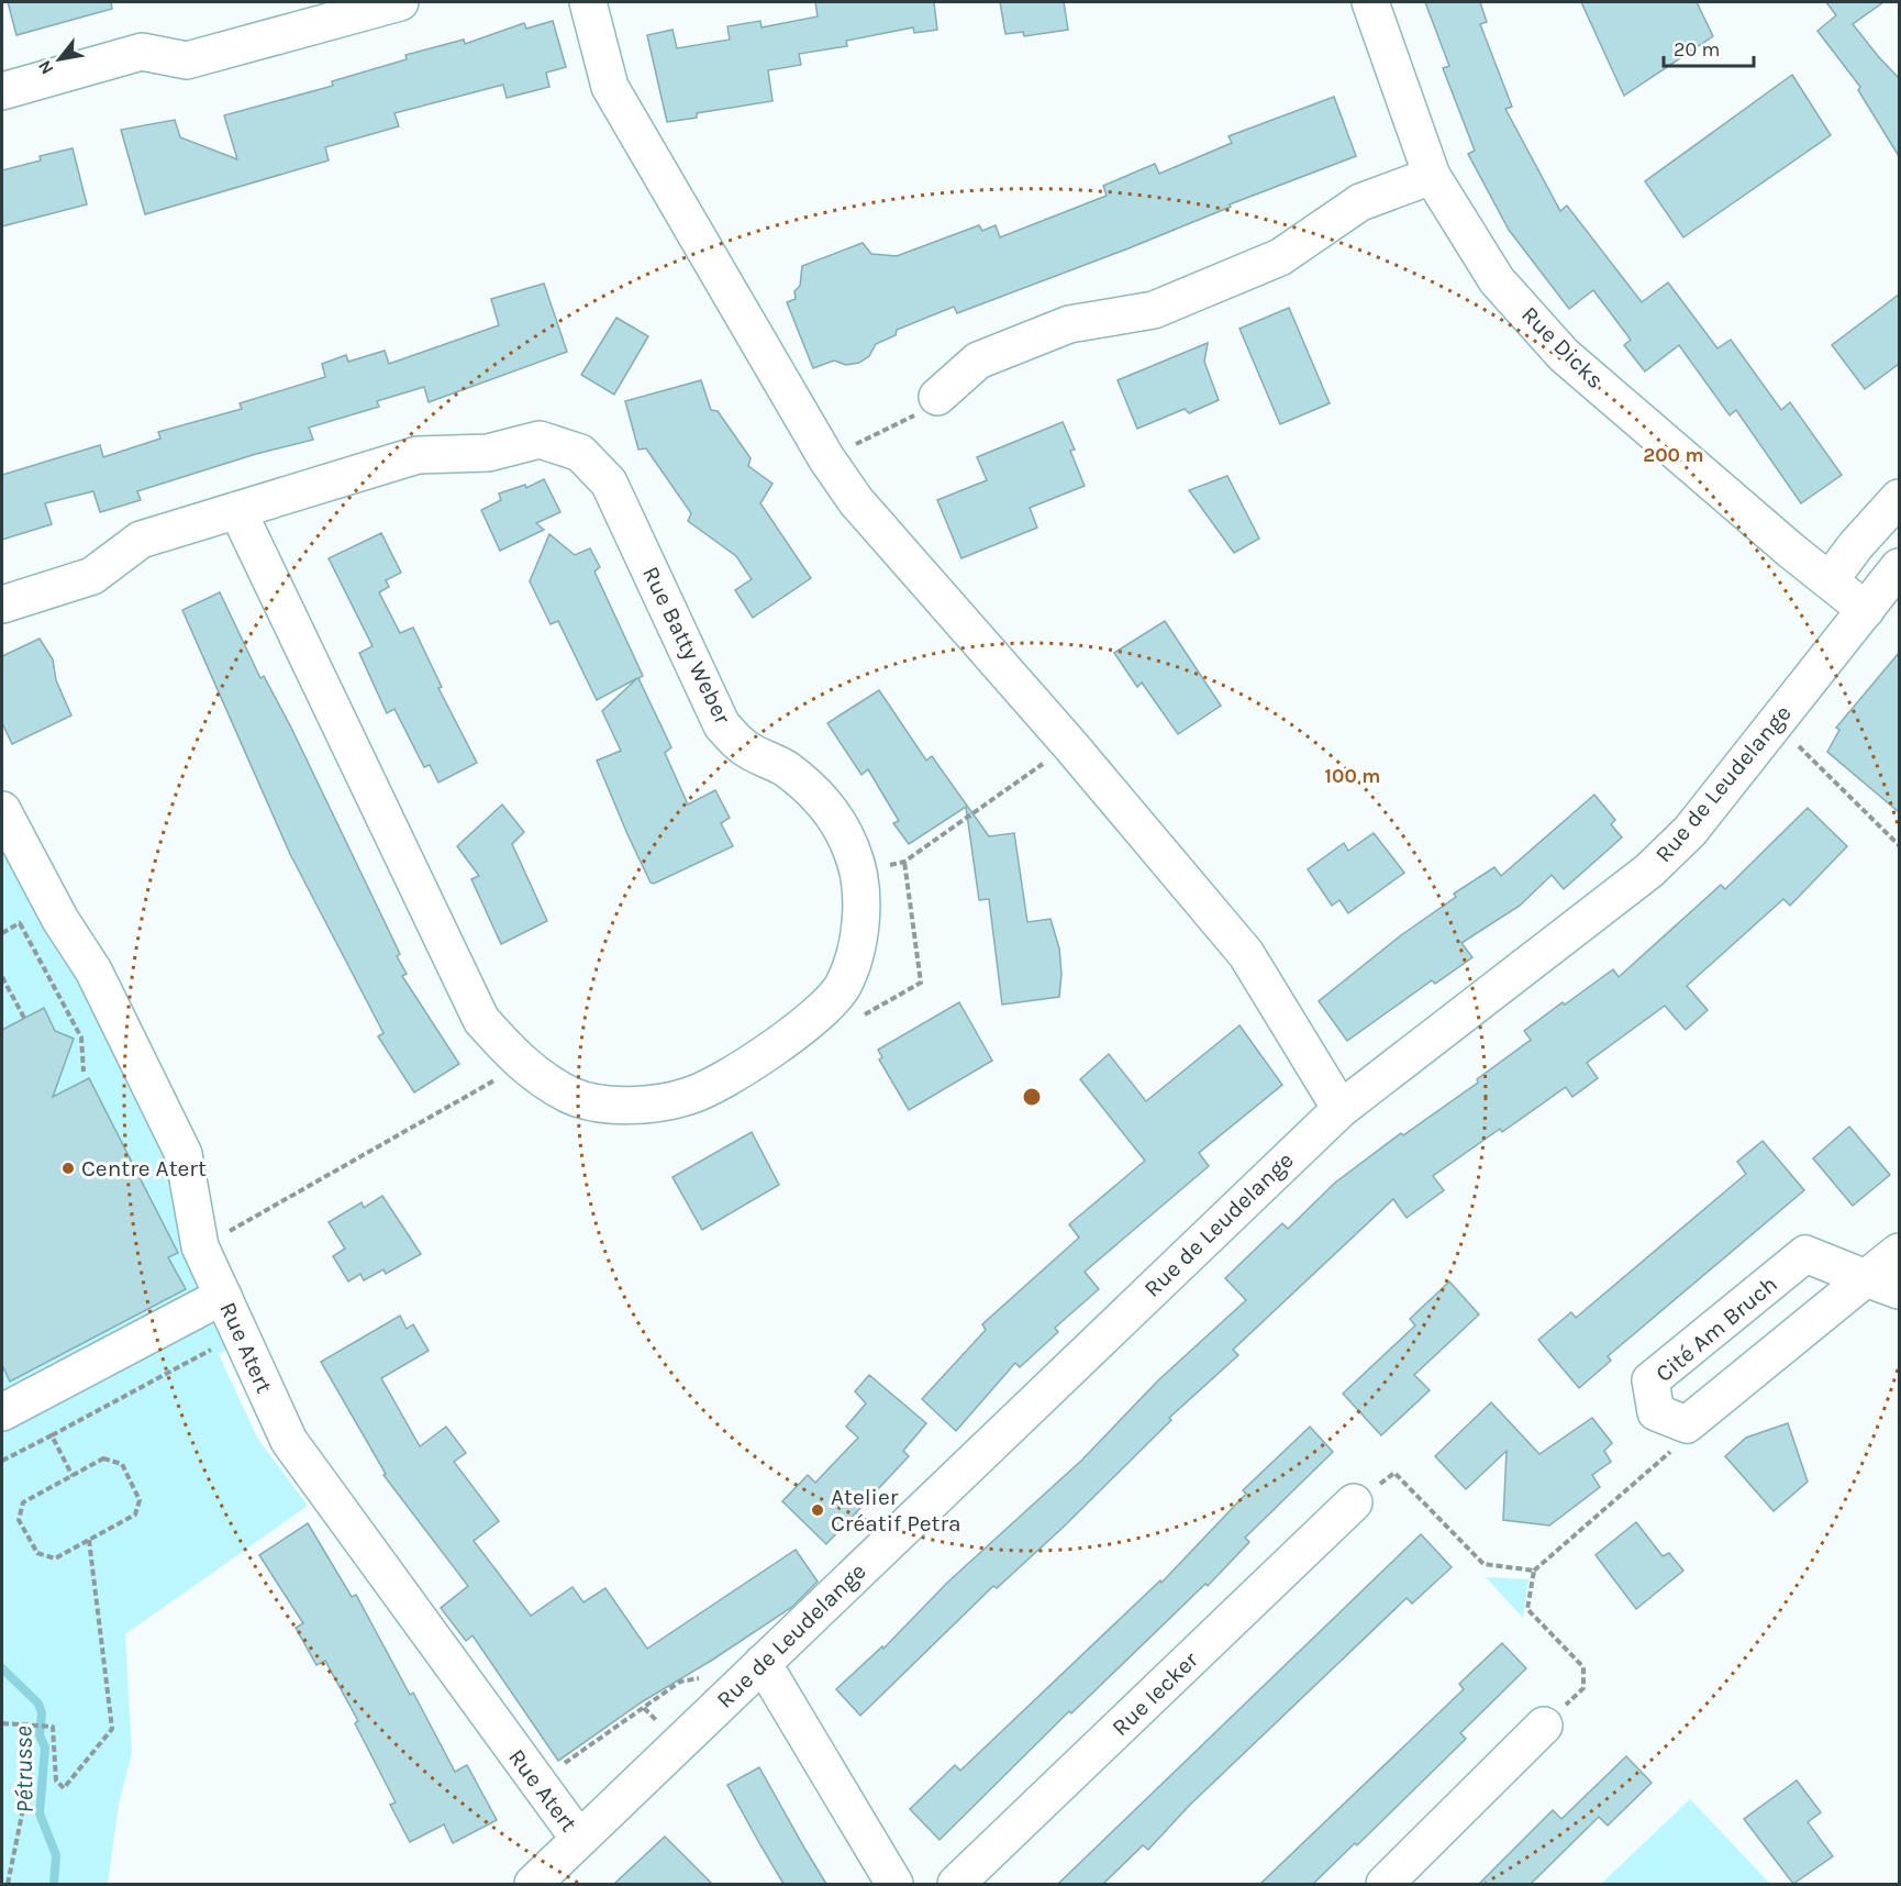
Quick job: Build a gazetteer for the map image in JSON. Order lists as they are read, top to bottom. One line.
{"streets":{"street":["Rue Dicks","Rue Batty Weber","Rue de Leudelange","Cité Am Bruch","Rue Atert","Rue Iecker"]},"crossings":[["Rue Dicks","Rue de Leudelange"],["Rue de Leudelange","Rue Atert"]],"water":["Pétrusse"],"places":["Centre Atert","Atelier Créatif Petra"],"scale_bar":"20 m","north":"bottom left","rings":["200 m","100 m"]}
